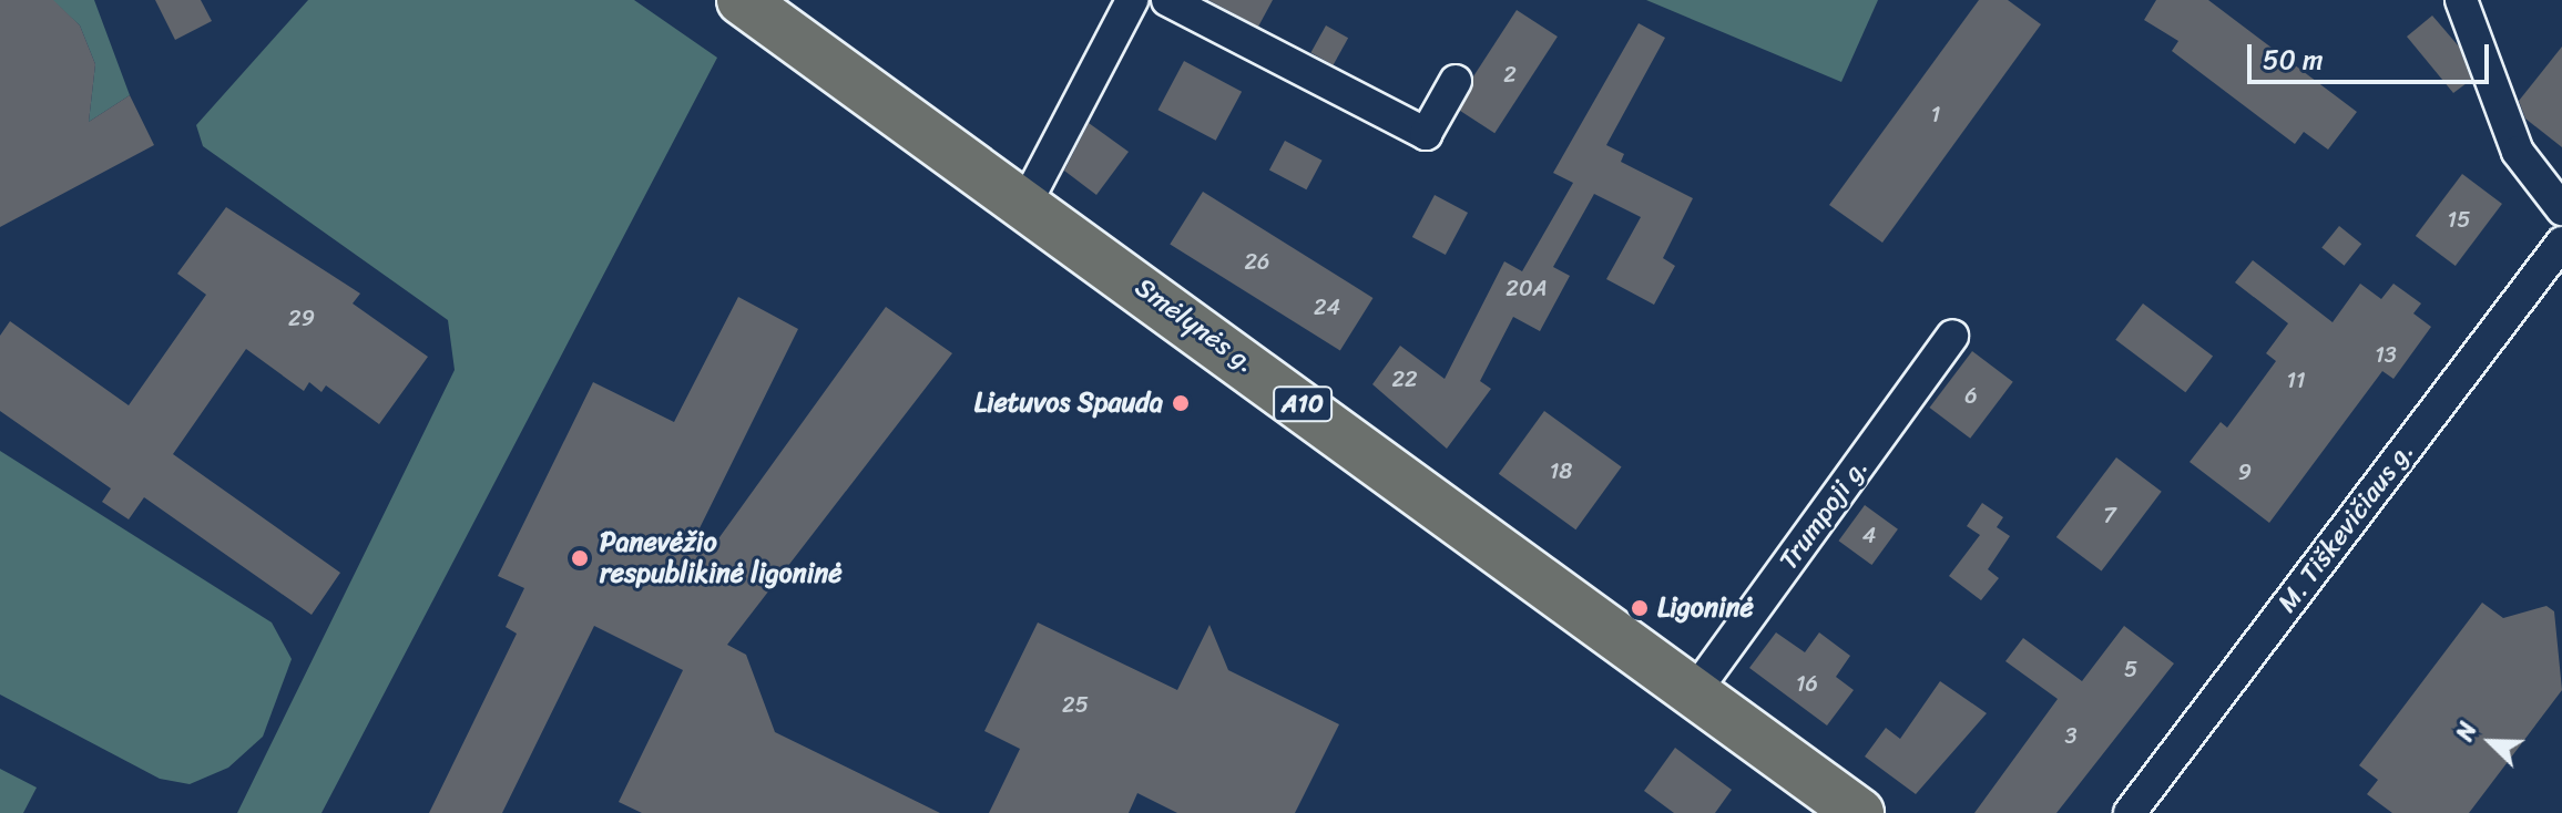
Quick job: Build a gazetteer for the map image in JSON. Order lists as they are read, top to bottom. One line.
{"streets":{"highway":["Smėlynės g.","A10"],"street":["Trumpoji g.","M. Tiškevičiaus g."]},"crossings":[["Smėlynės g.","Trumpoji g."]],"places":["Lietuvos Spauda","Panevėžio respublikinė ligoninė","Ligoninė"],"house_numbers":["2","1","15","26","20A","24","29","13","22","11","6","18","9","7","4","5","16","25","3"],"scale_bar":"50 m","north":"top left"}
